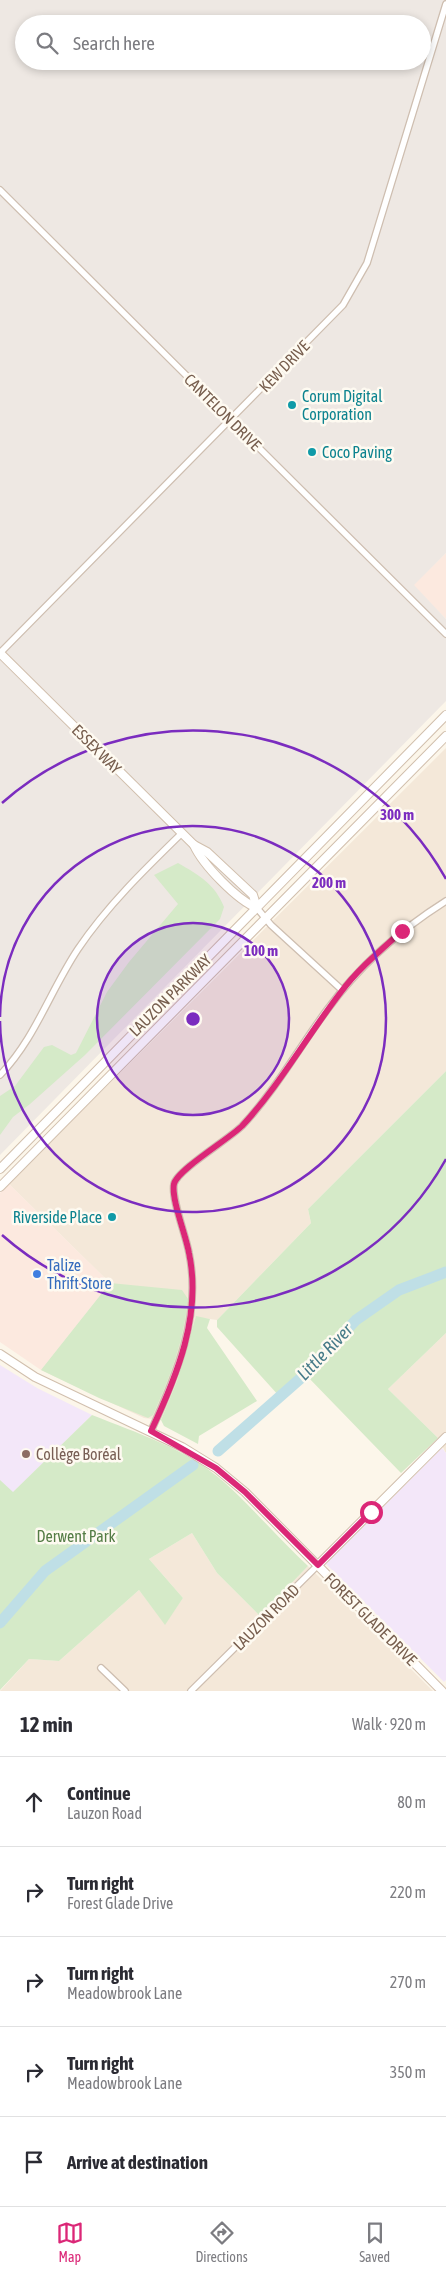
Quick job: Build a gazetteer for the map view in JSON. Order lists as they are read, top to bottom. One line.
{"streets":{"main road":["ESSEX WAY","LAUZON PARKWAY","LAUZON ROAD","FOREST GLADE DRIVE"],"street":["KEW DRIVE","CANTELON DRIVE"]},"crossings":[["KEW DRIVE","CANTELON DRIVE"],["KEW DRIVE","ESSEX WAY"],["ESSEX WAY","LAUZON PARKWAY"],["LAUZON ROAD","FOREST GLADE DRIVE"]],"water":["Little River"],"parks":["Derwent Park"],"places":["Corum Digital Corporation","Coco Paving","Riverside Place","Talize Thrift Store","Collège Boréal"],"page":{"search":"Search here","heading":["12 min","Walk · 920 m"],"list":[["Continue","Lauzon Road","80 m"],["Turn right","Forest Glade Drive","220 m"],["Turn right","Meadowbrook Lane","270 m"],["Turn right","Meadowbrook Lane","350 m"],"Arrive at destination"],"nav":["Map","Directions","Saved"]},"rings":["300 m","200 m","100 m"]}
